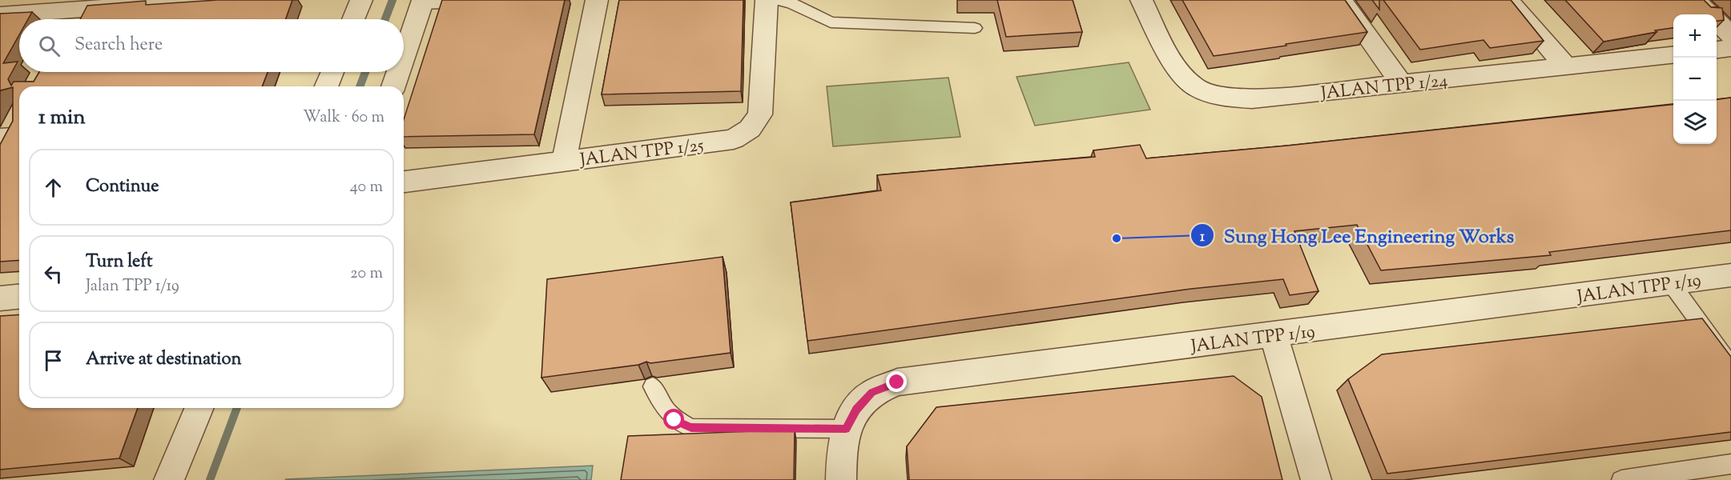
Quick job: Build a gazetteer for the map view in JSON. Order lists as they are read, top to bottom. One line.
{"streets":{"street":["JALAN TPP 1/24","JALAN TPP 1/25","JALAN TPP 1/19"]},"places":["Sung Hong Lee Engineering Works"],"page":{"map_buttons":["+","−"],"search":"Search here","heading":["1 min","Walk · 60 m"],"list":[["Continue","40 m"],["Turn left","Jalan TPP 1/19","20 m"],"Arrive at destination"]}}
